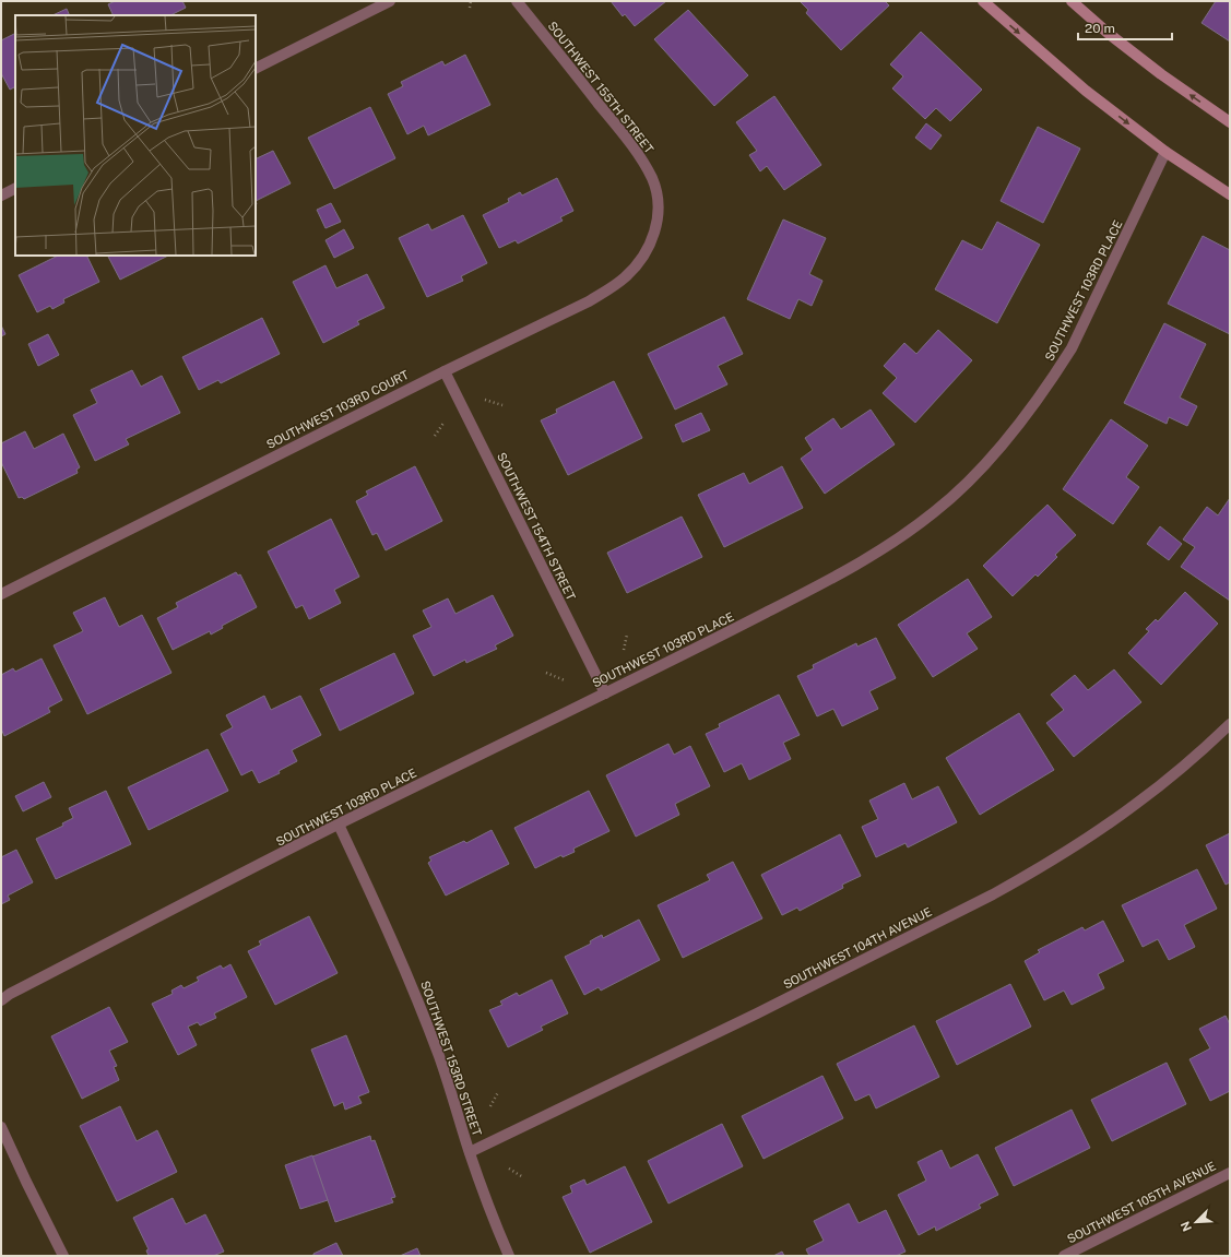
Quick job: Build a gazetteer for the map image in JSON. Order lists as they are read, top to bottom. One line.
{"streets":{"street":["SOUTHWEST 155TH STREET","SOUTHWEST 103RD PLACE","SOUTHWEST 103RD COURT","SOUTHWEST 154TH STREET","SOUTHWEST 104TH AVENUE","SOUTHWEST 153RD STREET","SOUTHWEST 105TH AVENUE"]},"crossings":[["SOUTHWEST 155TH STREET","SOUTHWEST 103RD COURT"],["SOUTHWEST 103RD PLACE","SOUTHWEST 154TH STREET"],["SOUTHWEST 103RD PLACE","SOUTHWEST 153RD STREET"],["SOUTHWEST 103RD COURT","SOUTHWEST 154TH STREET"],["SOUTHWEST 104TH AVENUE","SOUTHWEST 153RD STREET"]],"scale_bar":"20 m","north":"bottom left"}
